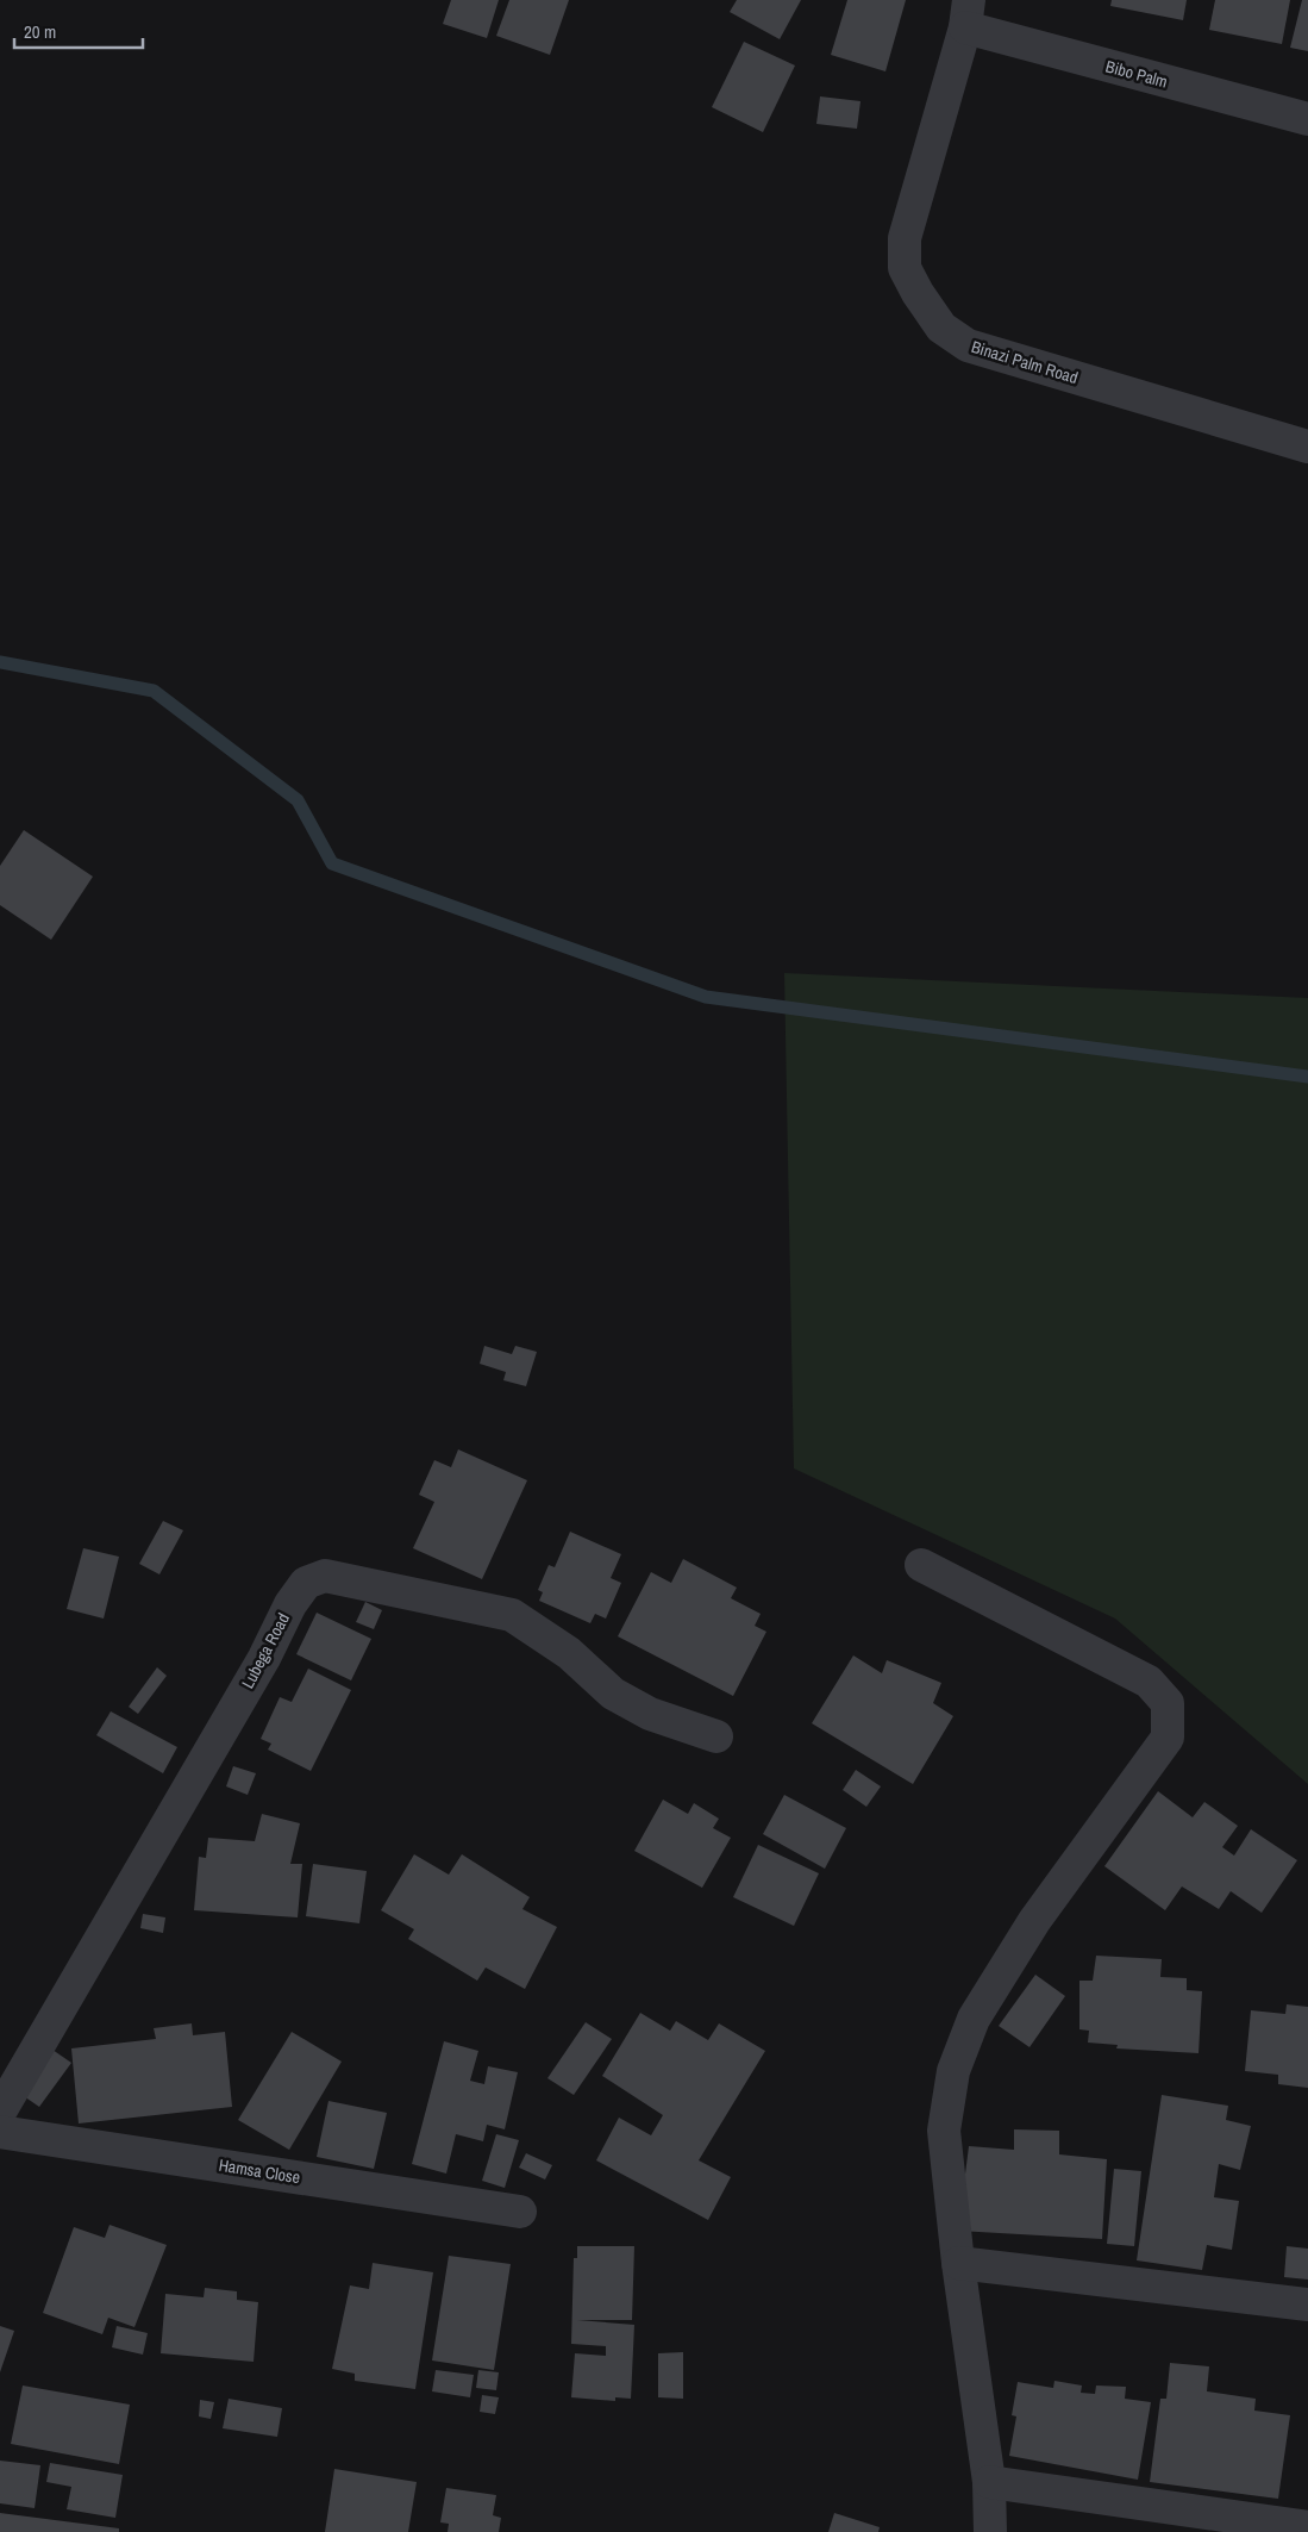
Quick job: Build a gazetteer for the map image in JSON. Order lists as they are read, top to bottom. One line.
{"streets":{"street":["Bibo Palm","Binazi Palm Road","Lubega Road","Hamsa Close"]},"crossings":[["Bibo Palm","Binazi Palm Road"]],"scale_bar":"20 m"}
